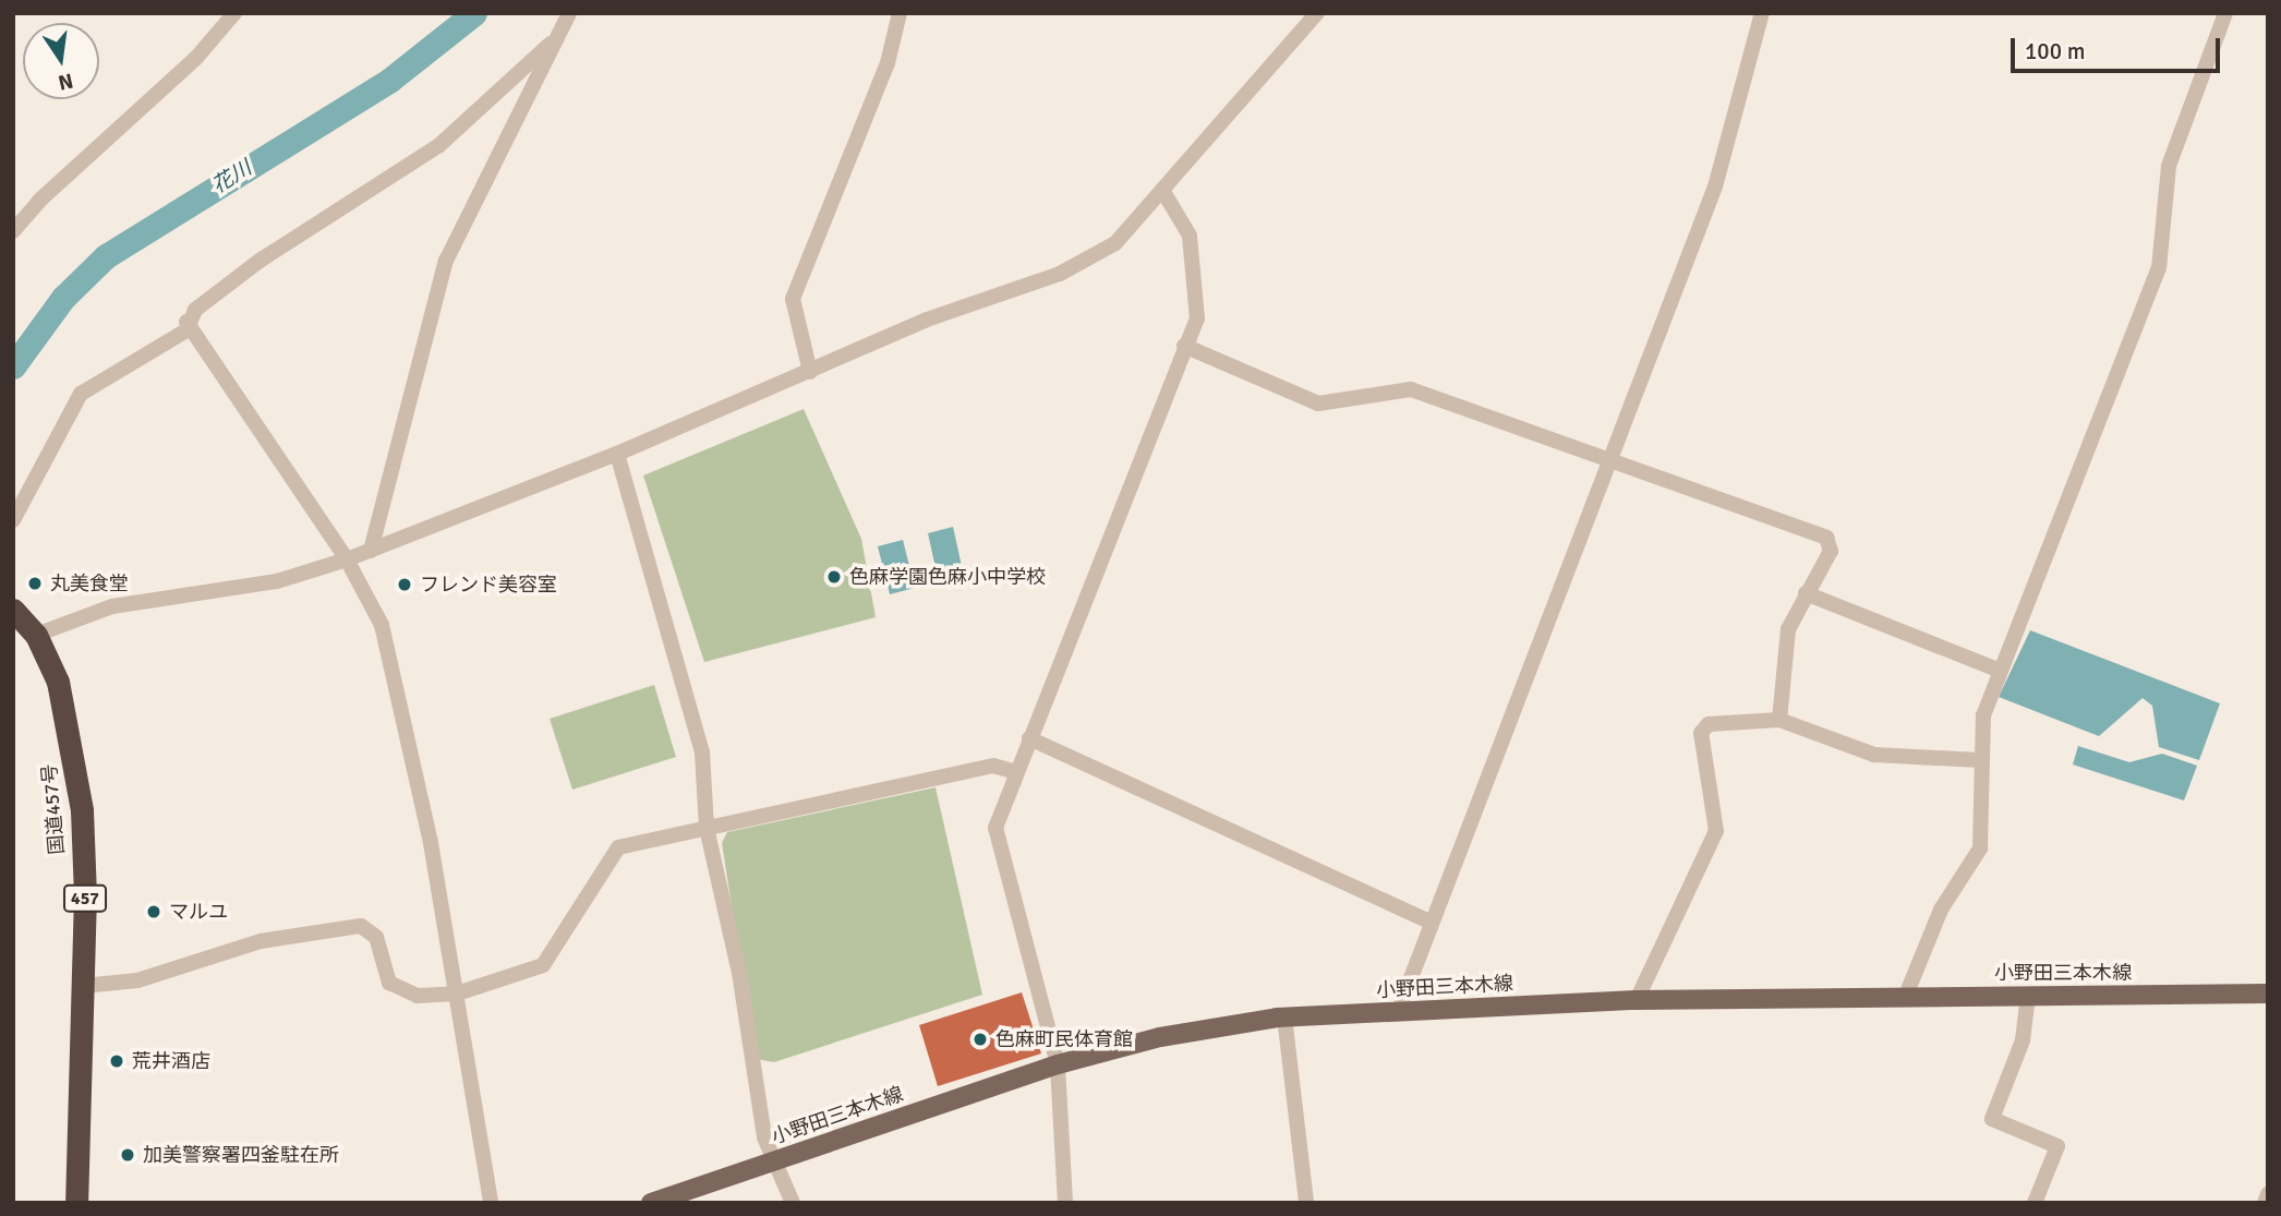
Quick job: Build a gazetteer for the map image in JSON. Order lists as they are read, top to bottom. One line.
{"streets":{"highway":["国道457号","457"],"main road":["小野田三本木線"]},"water":["花川"],"places":["色麻学園色麻小中学校","丸美食堂","フレンド美容室","マルユ","色麻町民体育館","荒井酒店","加美警察署四釜駐在所"],"scale_bar":"100 m","north":"bottom"}
